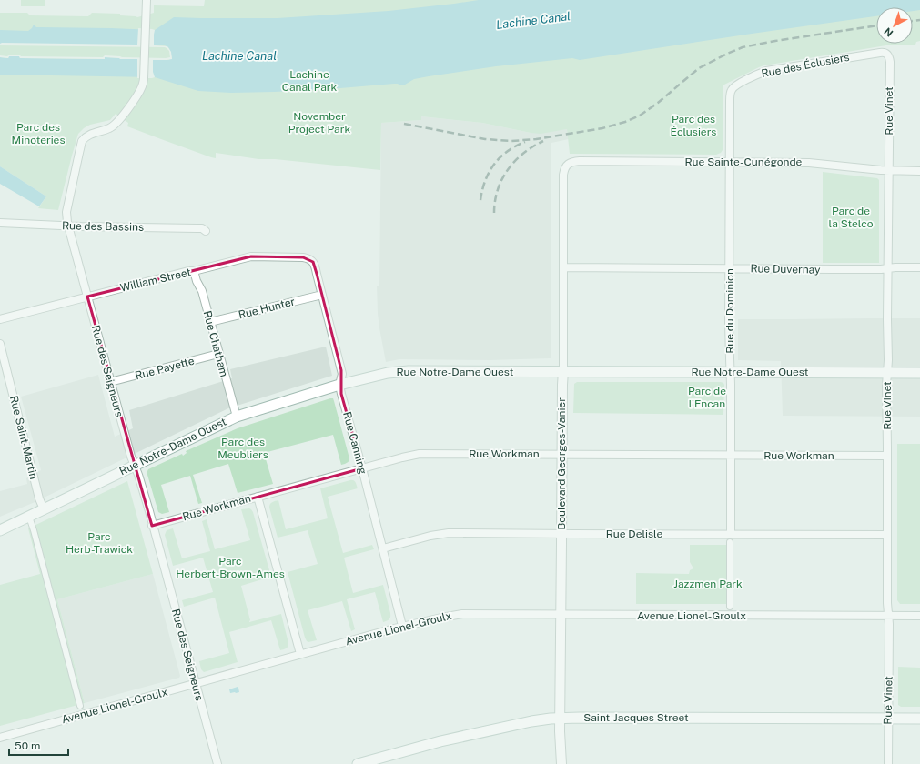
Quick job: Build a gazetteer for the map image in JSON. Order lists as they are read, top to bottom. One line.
{"streets":{"main road":["Rue Notre-Dame Ouest","Saint-Jacques Street"],"street":["Rue des Éclusiers","Rue Vinet","Rue Sainte-Cunégonde","Rue des Bassins","Rue Duvernay","William Street","Rue Hunter","Rue du Dominion","Rue Chatham","Rue Payette","Rue des Seigneurs","Rue Saint-Martin","Rue Canning","Rue Workman","Boulevard Georges-Vanier","Rue Delisle","Avenue Lionel-Groulx"]},"crossings":[["Rue des Éclusiers","Rue Vinet"],["Rue des Éclusiers","Rue du Dominion"],["Rue Vinet","Rue Sainte-Cunégonde"],["Rue Vinet","Rue Duvernay"],["Rue Vinet","Rue Notre-Dame Ouest"],["Rue Vinet","Rue Workman"],["Rue Vinet","Rue Delisle"],["Rue Vinet","Avenue Lionel-Groulx"],["Rue Vinet","Saint-Jacques Street"],["Rue Sainte-Cunégonde","Rue du Dominion"],["Rue Sainte-Cunégonde","Boulevard Georges-Vanier"],["Rue des Bassins","Rue des Seigneurs"],["Rue Duvernay","Rue du Dominion"],["Rue Duvernay","Boulevard Georges-Vanier"],["William Street","Rue Chatham"],["William Street","Rue des Seigneurs"],["William Street","Rue Canning"],["Rue Hunter","Rue Chatham"],["Rue Hunter","Rue Canning"],["Rue du Dominion","Rue Notre-Dame Ouest"],["Rue du Dominion","Rue Workman"],["Rue du Dominion","Rue Delisle"],["Rue Chatham","Rue Payette"],["Rue Chatham","Rue Notre-Dame Ouest"],["Rue Payette","Rue des Seigneurs"],["Rue des Seigneurs","Rue Notre-Dame Ouest"],["Rue des Seigneurs","Rue Workman"],["Rue des Seigneurs","Avenue Lionel-Groulx"],["Rue Notre-Dame Ouest","Rue Saint-Martin"],["Rue Notre-Dame Ouest","Rue Canning"],["Rue Notre-Dame Ouest","Boulevard Georges-Vanier"],["Rue Canning","Rue Workman"],["Rue Canning","Rue Delisle"],["Rue Canning","Avenue Lionel-Groulx"],["Rue Workman","Boulevard Georges-Vanier"],["Boulevard Georges-Vanier","Rue Delisle"],["Boulevard Georges-Vanier","Avenue Lionel-Groulx"],["Boulevard Georges-Vanier","Saint-Jacques Street"]],"water":["Lachine Canal"],"parks":["Lachine Canal Park","November Project Park","Parc des Éclusiers","Parc des Minoteries","Parc de la Stelco","Parc de l'Encan","Parc des Meubliers","Parc Herb-Trawick","Parc Herbert-Brown-Ames","Jazzmen Park"],"scale_bar":"50 m","north":"bottom left"}
